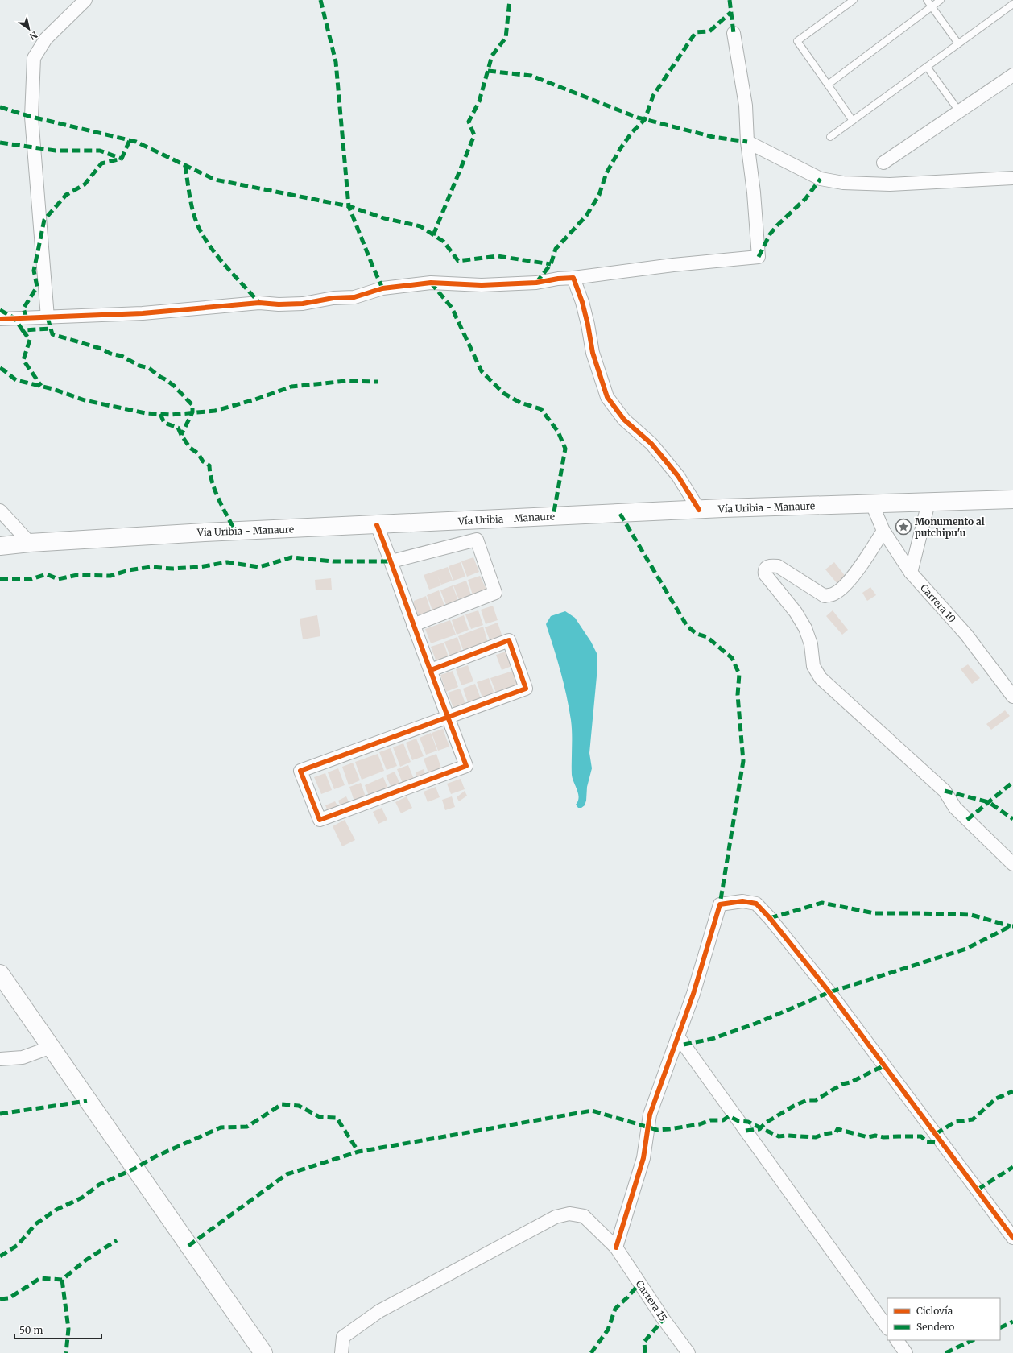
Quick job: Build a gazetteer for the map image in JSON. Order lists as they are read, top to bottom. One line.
{"streets":{"main road":["Vía Uribia - Manaure"],"street":["Carrera 10","Carrera 15"]},"crossings":[["Vía Uribia - Manaure","Carrera 10"]],"places":{"place":["Monumento al putchipu'u"]},"legend":["Ciclovía","Sendero"],"scale_bar":"50 m","north":"bottom right"}
